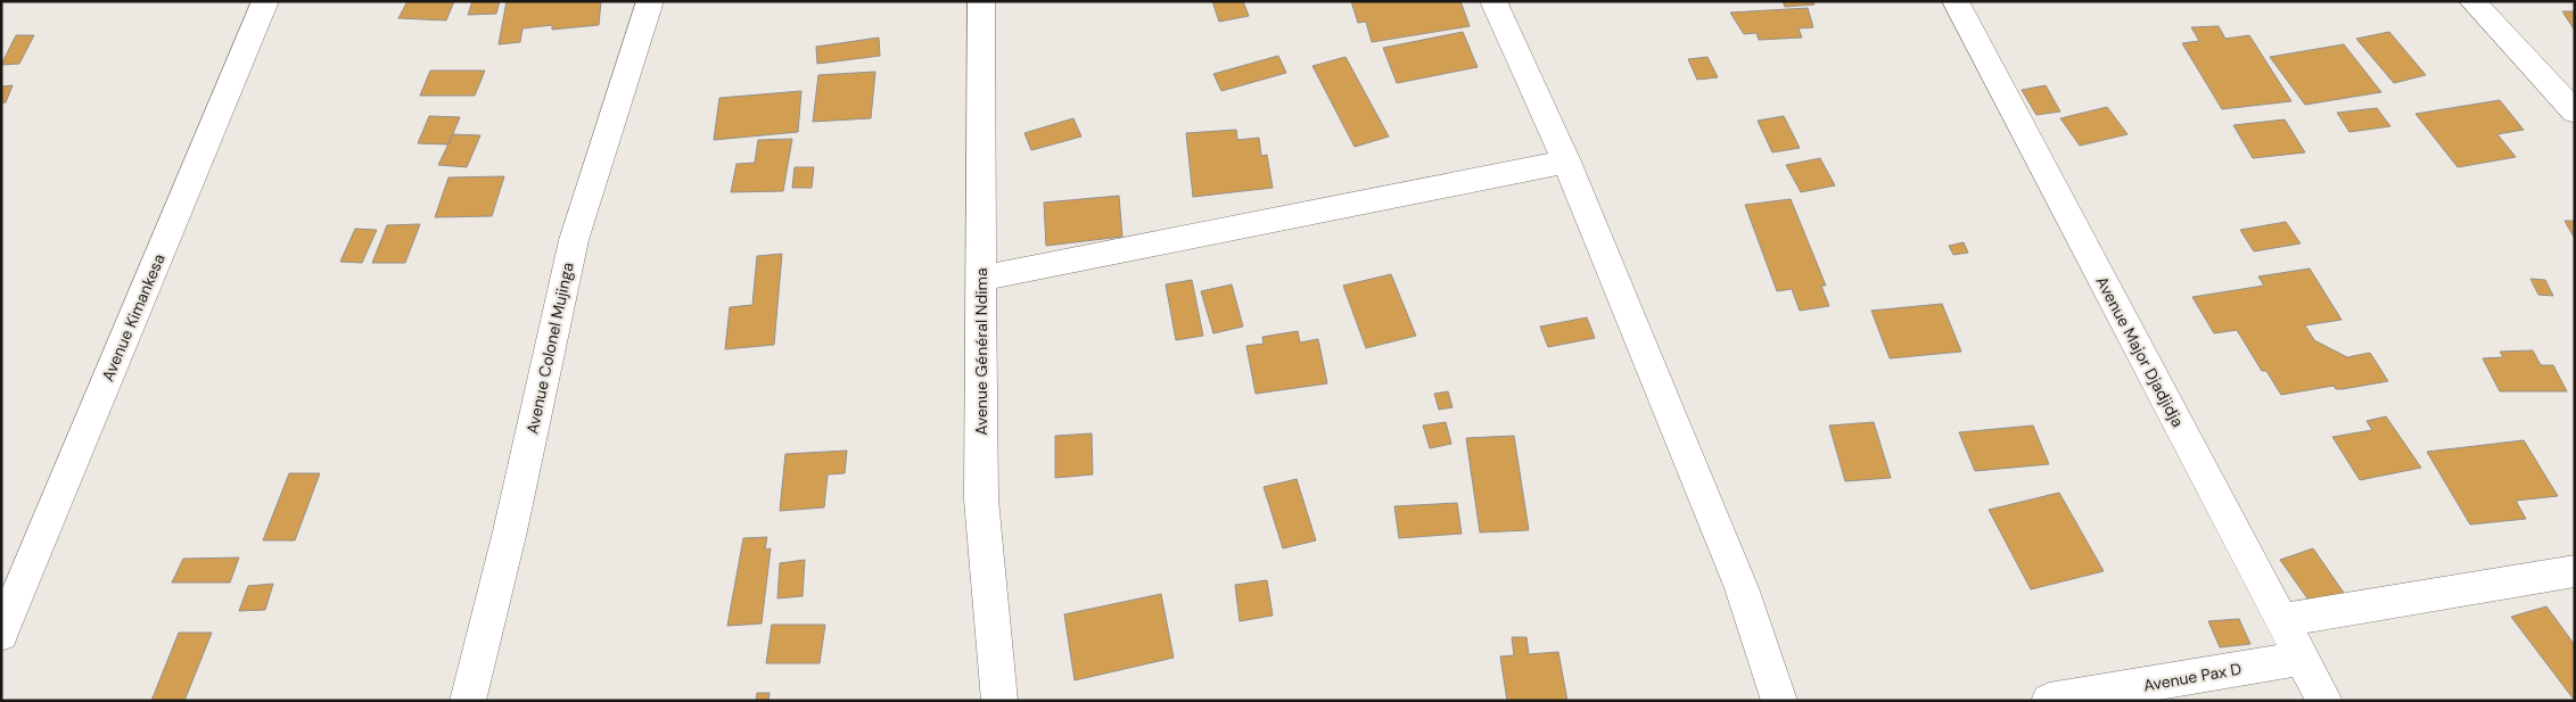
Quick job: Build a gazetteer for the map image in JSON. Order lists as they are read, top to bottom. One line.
{"streets":{"street":["Avenue Kimankesa","Avenue Colonel Mujinga","Avenue Général Ndima","Avenue Major Djadjidja","Avenue Pax D"]},"crossings":[["Avenue Major Djadjidja","Avenue Pax D"]]}
